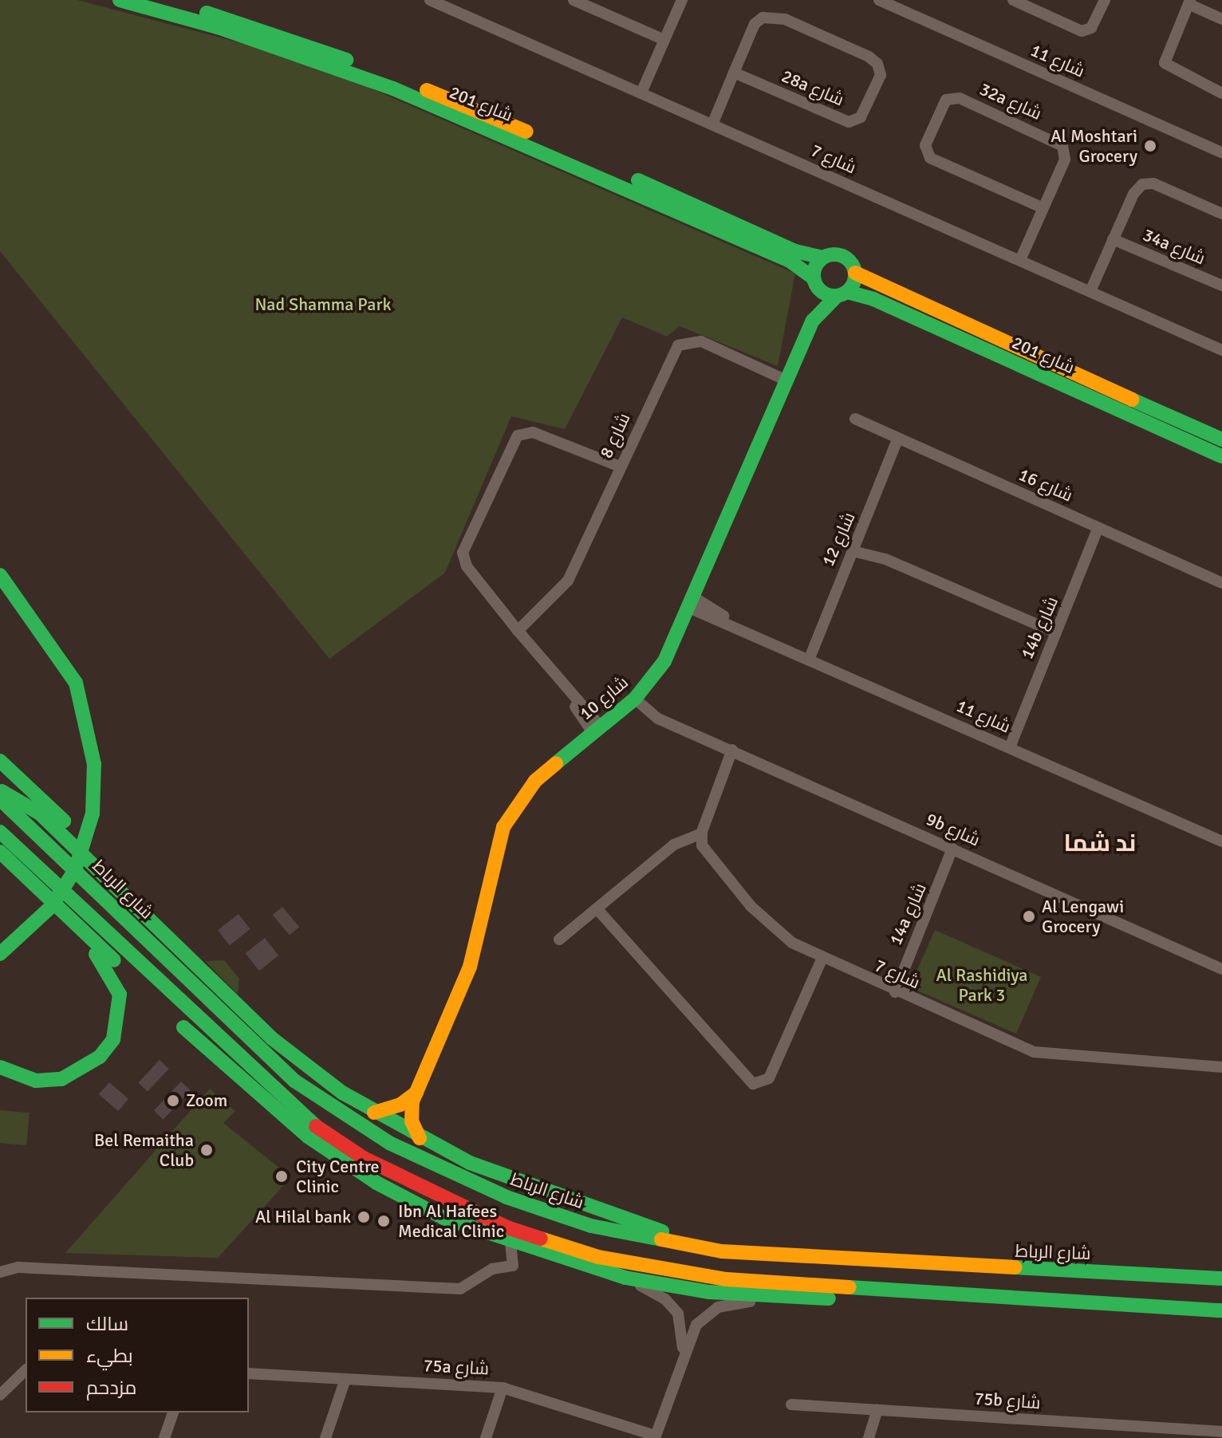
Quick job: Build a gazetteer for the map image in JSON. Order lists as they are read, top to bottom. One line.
{"streets":{"main road":["شارع 201","شارع 10","شارع الرباط"],"street":["شارع 11","28a شارع","32a شارع","شارع 7","34a شارع","شارع 8","شارع 16","شارع 12","14b شارع","9b شارع","14a شارع","75a شارع","75b شارع"]},"crossings":[["شارع 11","شارع 12"],["شارع 11","14b شارع"],["شارع 11","شارع 10"],["28a شارع","شارع 7"],["32a شارع","شارع 7"],["شارع 201","شارع 10"],["شارع 7","34a شارع"],["شارع 7","14a شارع"],["شارع 8","شارع 10"],["شارع 16","شارع 12"],["شارع 16","14b شارع"],["شارع 10","9b شارع"],["9b شارع","14a شارع"]],"districts":["ند شما"],"parks":["Nad Shamma Park","Al Rashidiya Park 3"],"places":["Al Moshtari Grocery","Al Lengawi Grocery","Zoom","Bel Remaitha Club","City Centre Clinic","Al Hilal bank","Ibn Al Hafees Medical Clinic"],"legend":["سالك","بطيء","مزدحم"]}
